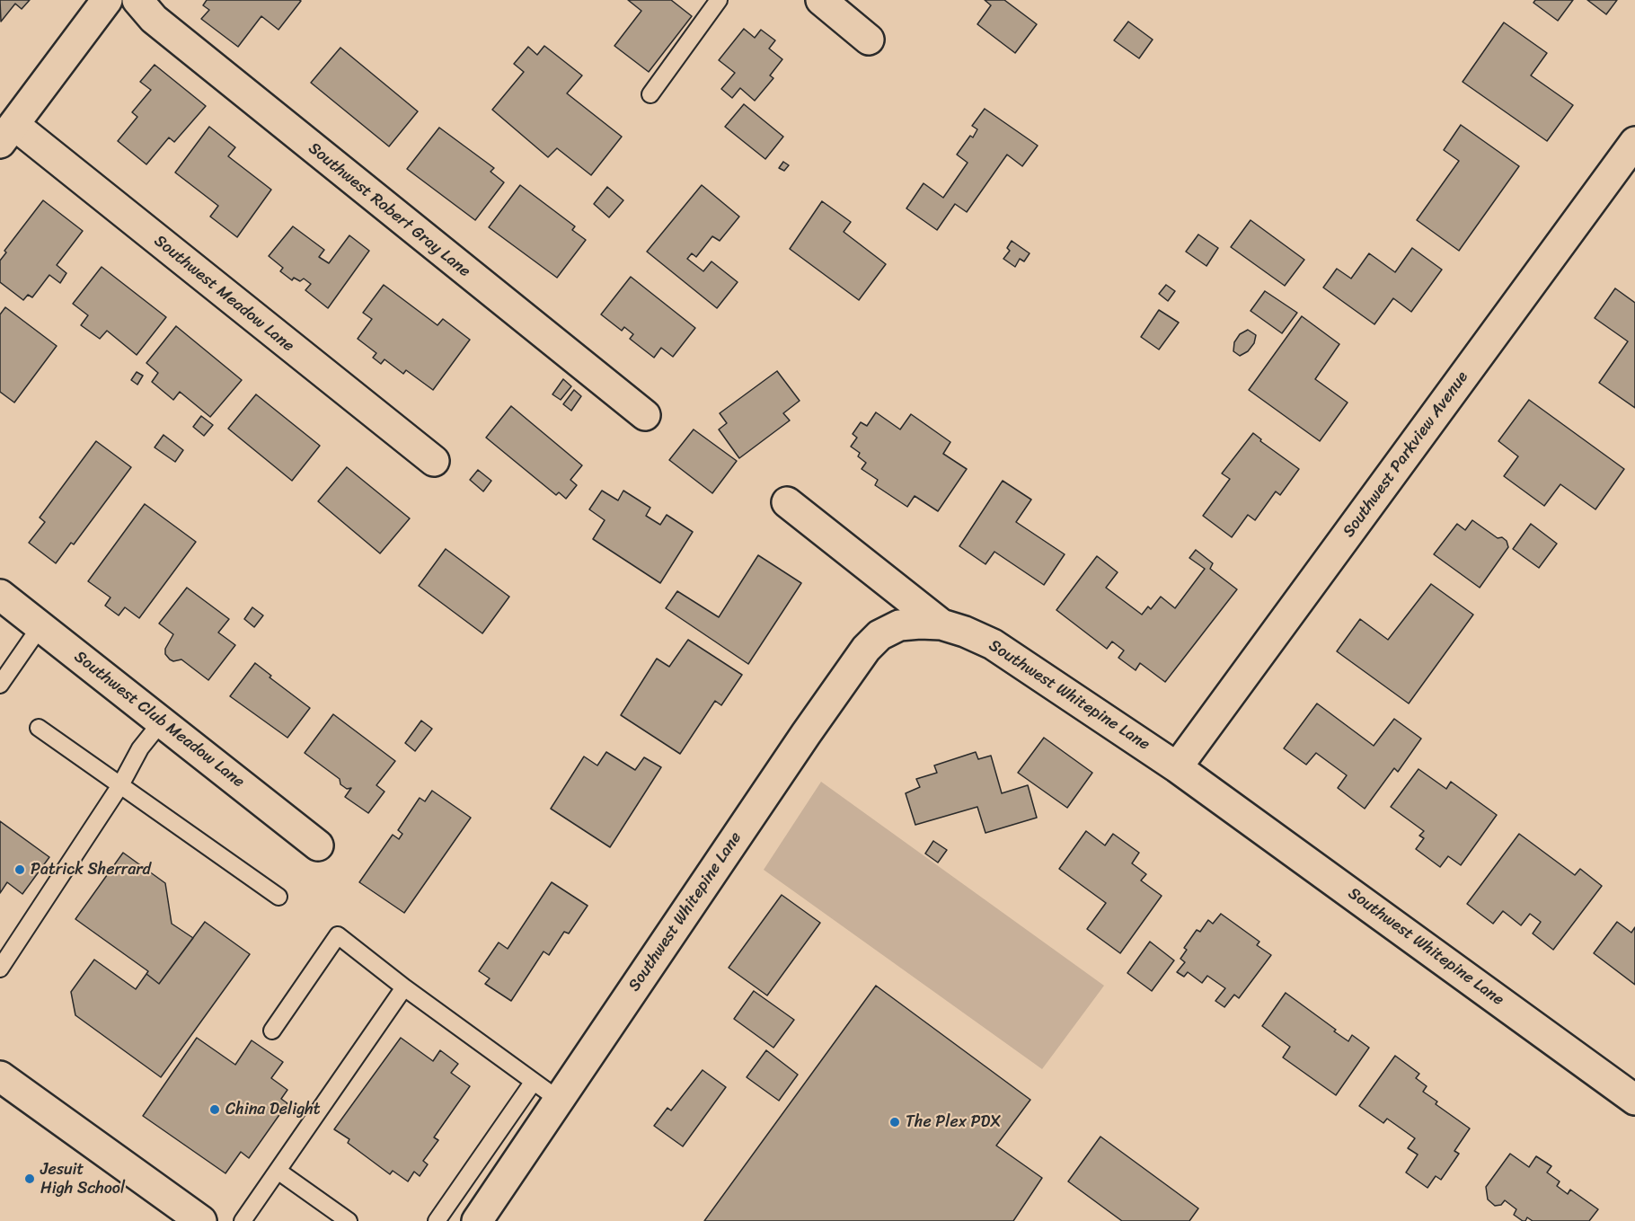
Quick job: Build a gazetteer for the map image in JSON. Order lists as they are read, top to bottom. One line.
{"streets":{"street":["Southwest Robert Gray Lane","Southwest Meadow Lane","Southwest Parkview Avenue","Southwest Whitepine Lane","Southwest Club Meadow Lane"]},"crossings":[["Southwest Parkview Avenue","Southwest Whitepine Lane"]],"places":["Patrick Sherrard","China Delight","The Plex PDX","Jesuit High School"]}
